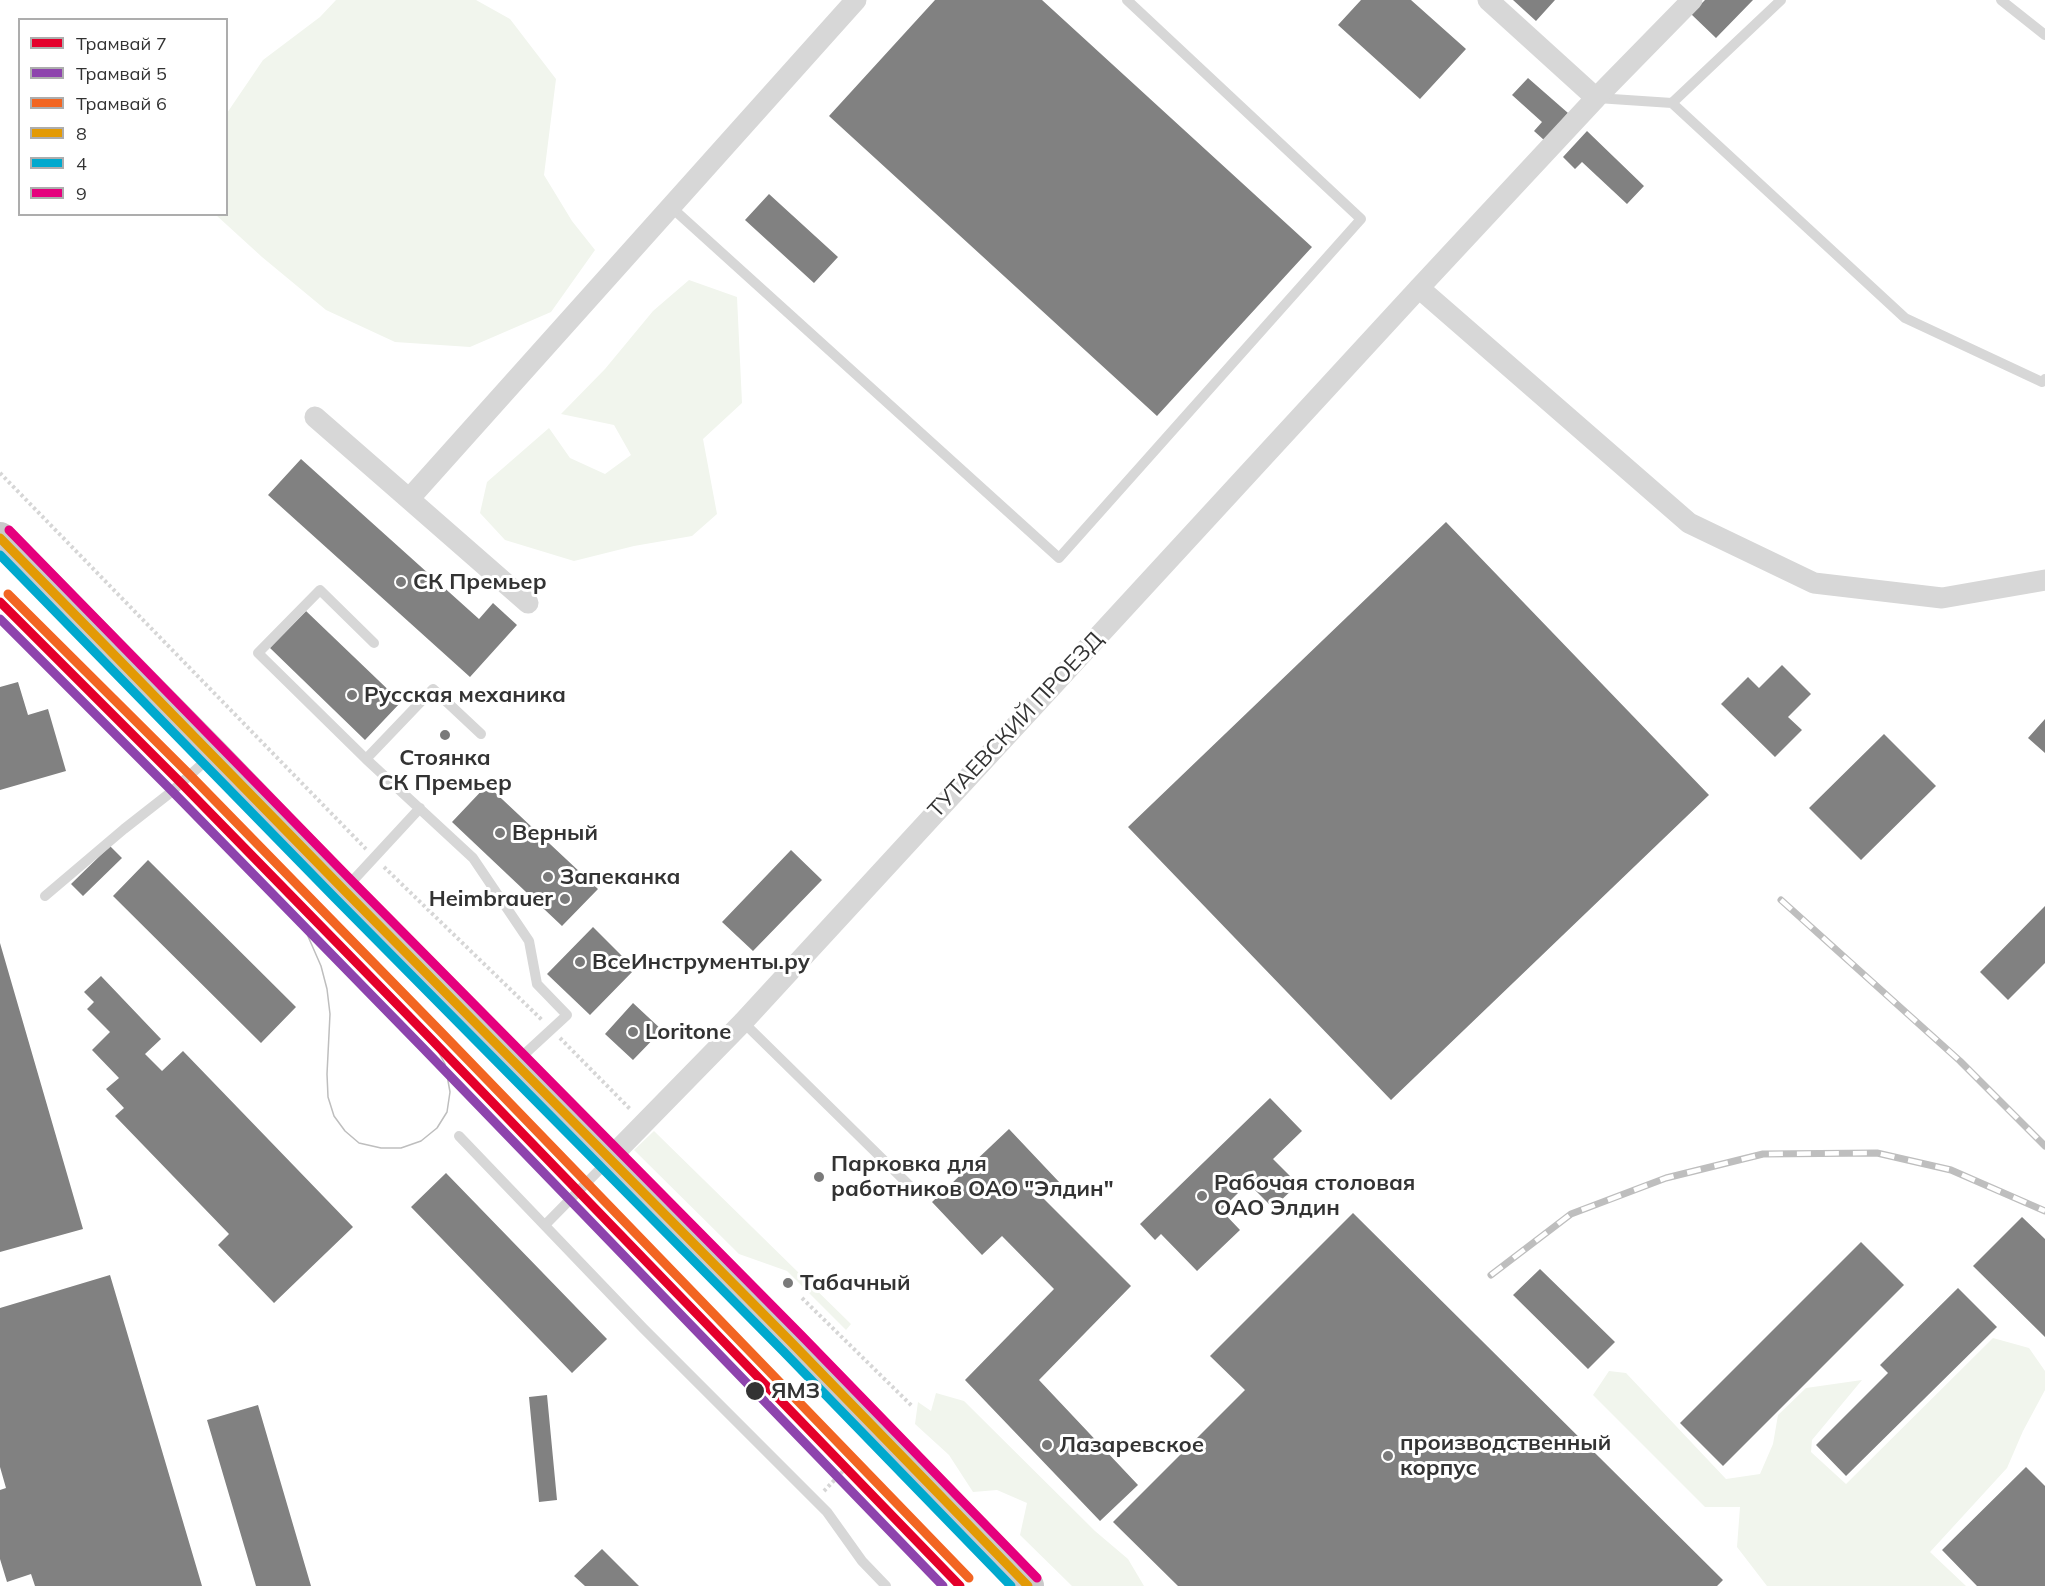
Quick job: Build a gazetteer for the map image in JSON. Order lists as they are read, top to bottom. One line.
{"streets":{"street":["ТУТАЕВСКИЙ ПРОЕЗД"]},"places":["СК Премьер","Русская механика","Стоянка СК Премьер","Верный","Запеканка","Heimbrauer","ВсеИнструменты.ру","Loritone","Парковка для работников ОАО \"Элдин\"","Рабочая столовая ОАО Элдин","Табачный","ЯМЗ","Лазаревское","производственный корпус"],"lines":["transit line 9","transit line 8","transit line 4","tram line 6","tram line 7","tram line 5"],"legend":["Трамвай 7","Трамвай 5","Трамвай 6","8","4","9"]}
